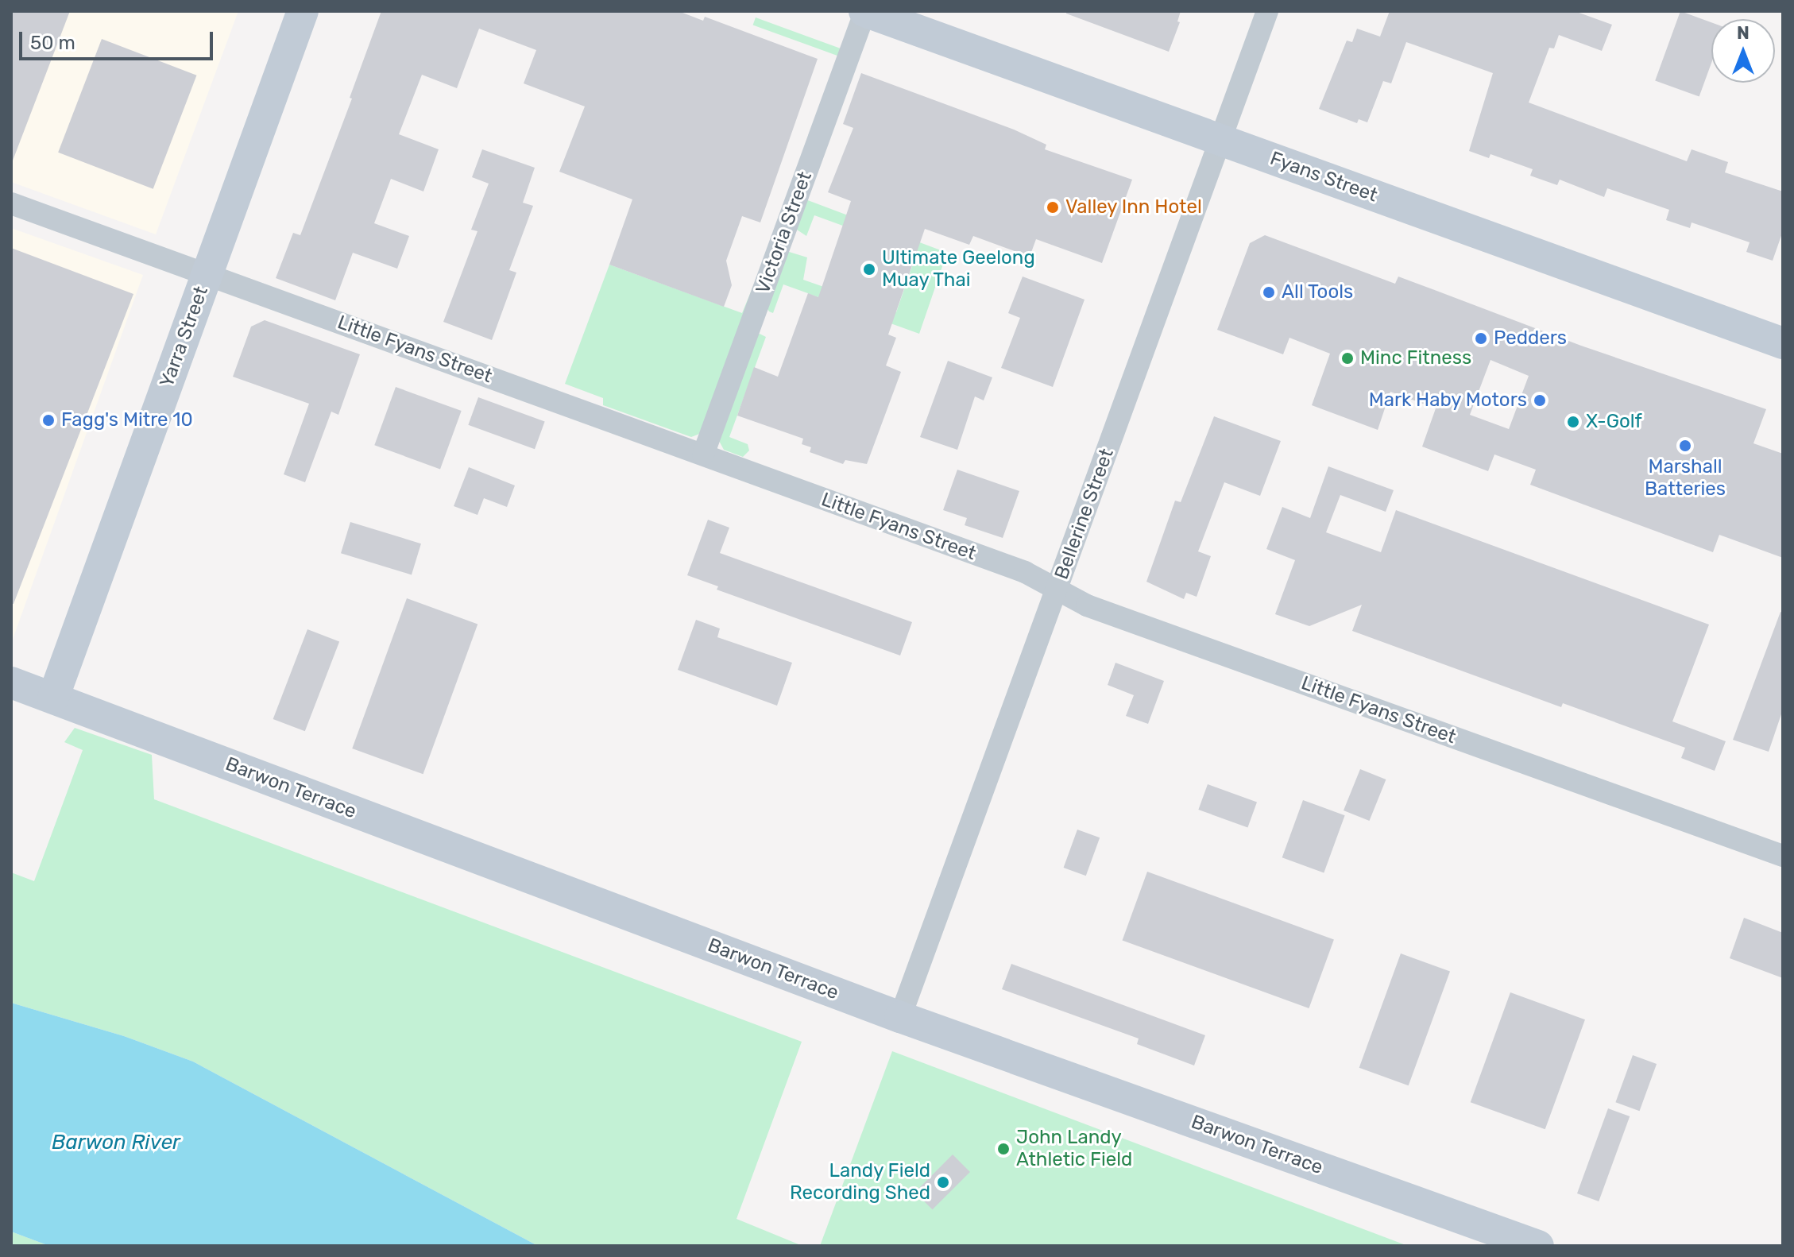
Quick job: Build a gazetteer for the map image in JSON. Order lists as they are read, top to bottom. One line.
{"streets":{"street":["Fyans Street","Victoria Street","Yarra Street","Little Fyans Street","Bellerine Street","Barwon Terrace"]},"crossings":[["Fyans Street","Victoria Street"],["Fyans Street","Bellerine Street"],["Victoria Street","Little Fyans Street"],["Yarra Street","Little Fyans Street"],["Yarra Street","Barwon Terrace"],["Little Fyans Street","Bellerine Street"],["Bellerine Street","Barwon Terrace"]],"water":["Barwon River"],"places":["Valley Inn Hotel","Ultimate Geelong Muay Thai","All Tools","Pedders","Minc Fitness","Mark Haby Motors","Fagg's Mitre 10","X-Golf","Marshall Batteries","John Landy Athletic Field","Landy Field Recording Shed"],"scale_bar":"50 m","north":"top"}
